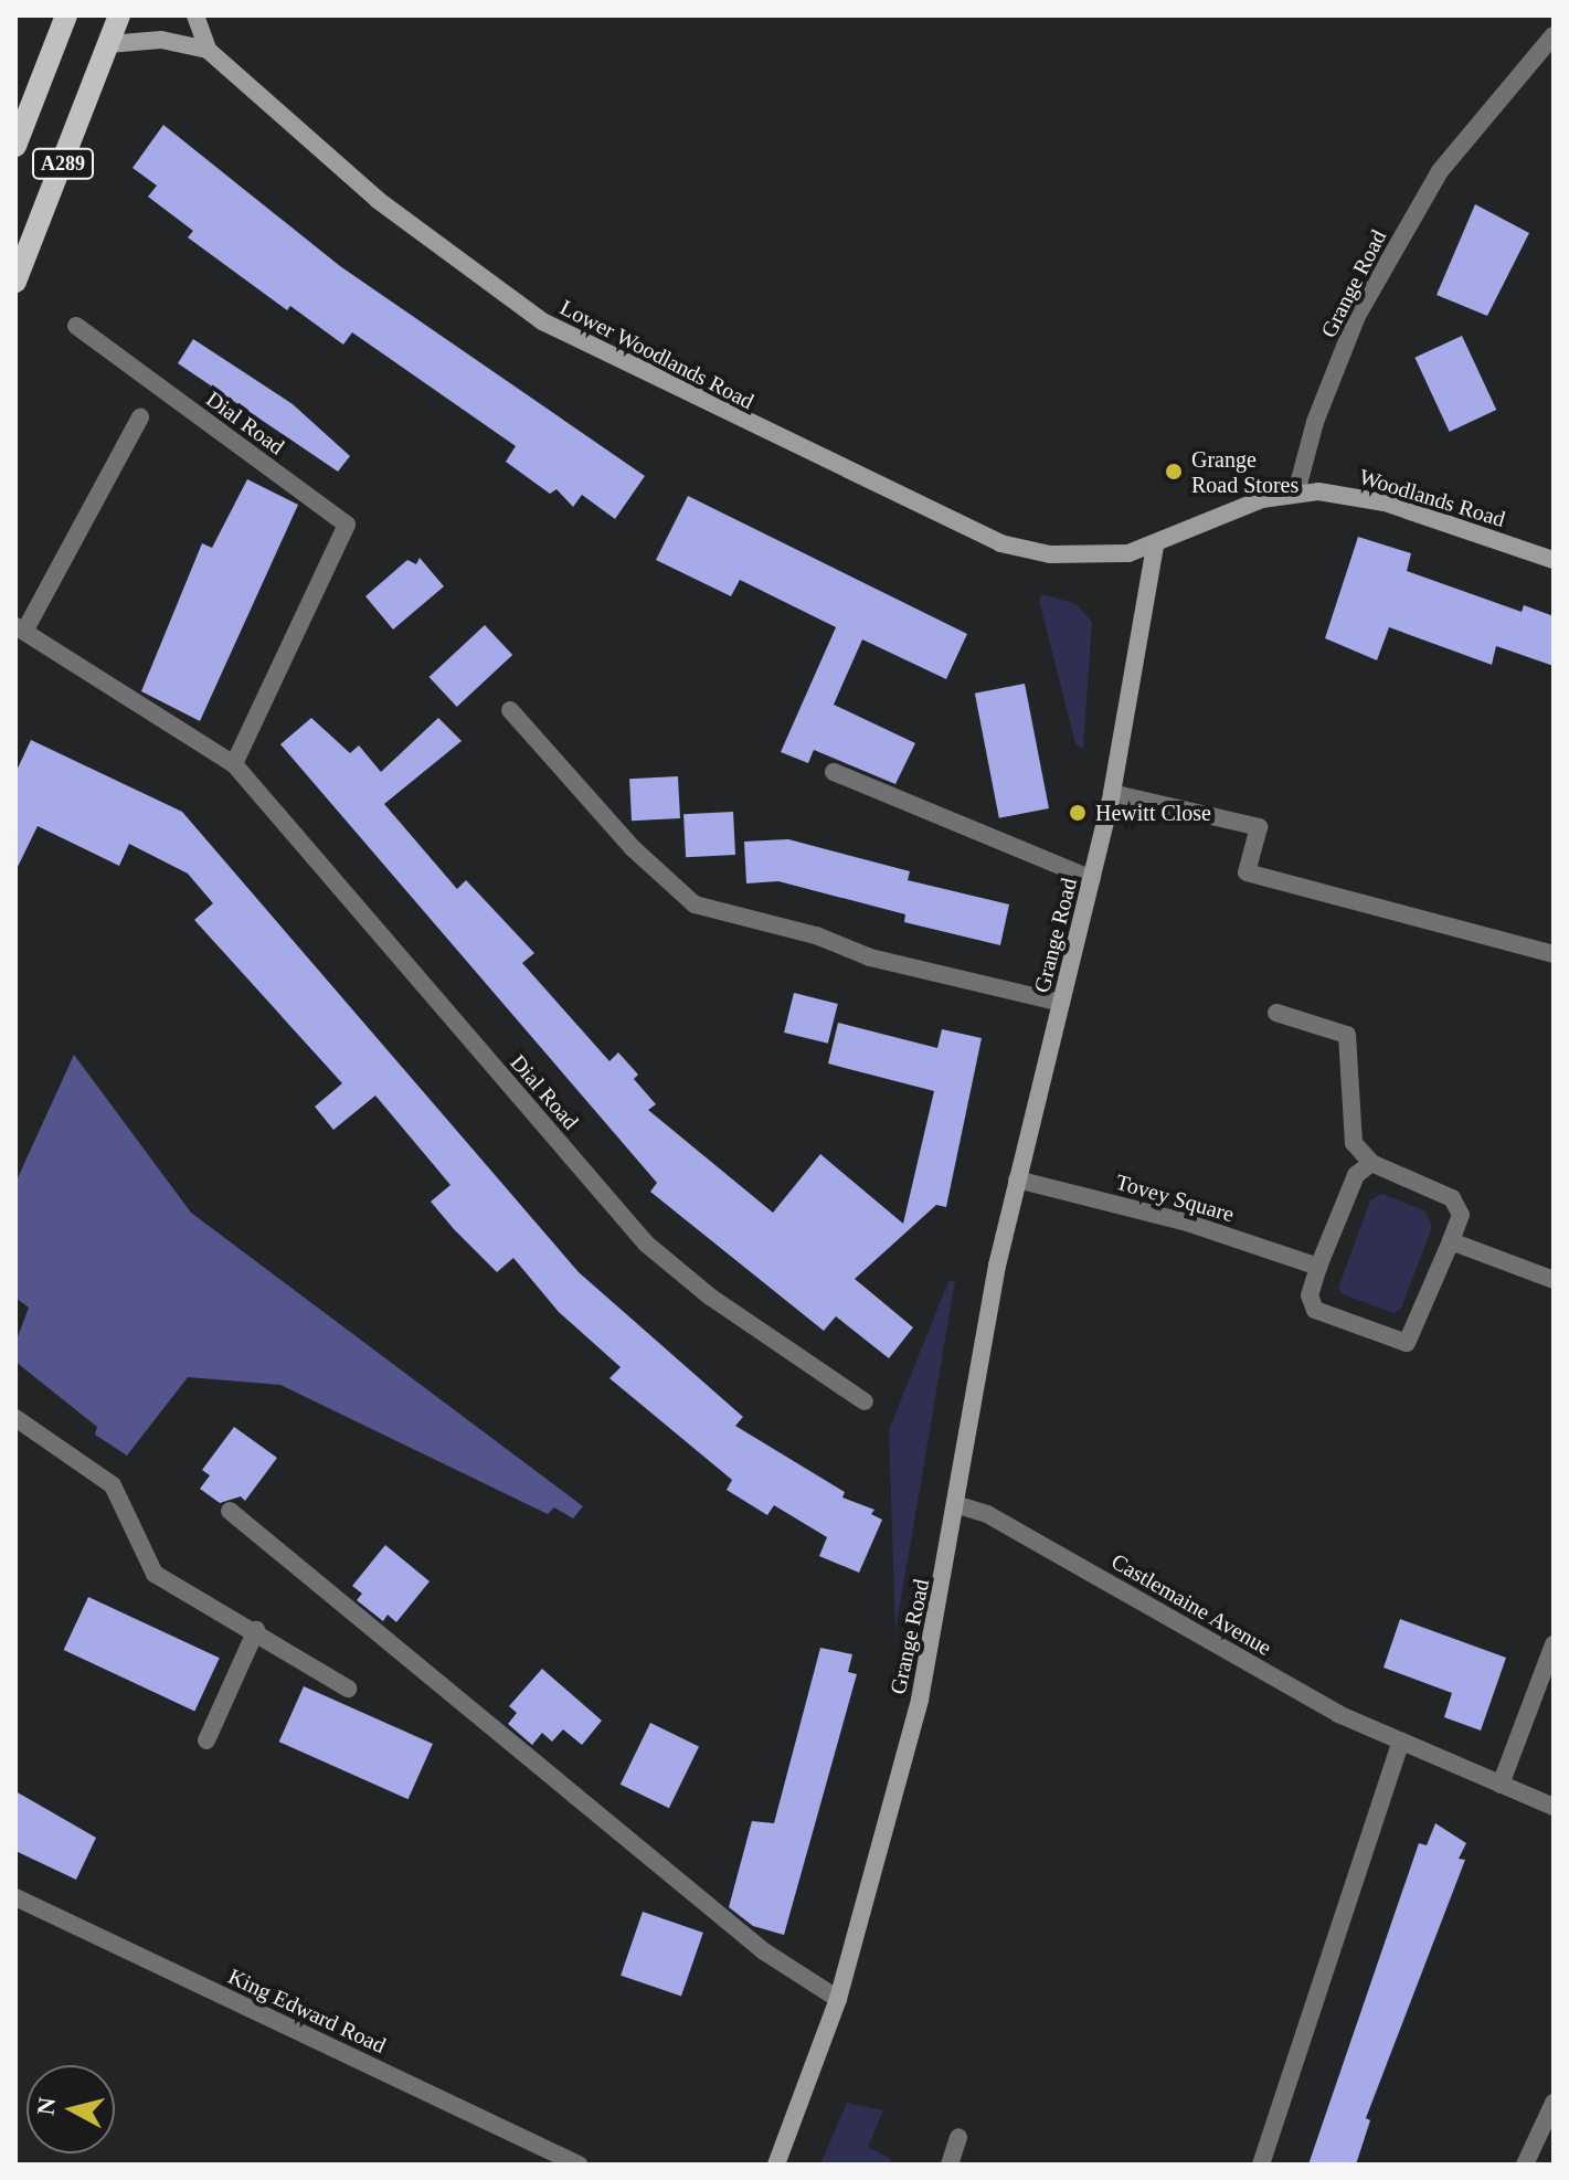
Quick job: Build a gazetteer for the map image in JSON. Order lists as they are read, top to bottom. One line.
{"streets":{"main road":["A289"],"street":["Grange Road","Lower Woodlands Road","Dial Road","Woodlands Road","Tovey Square","Castlemaine Avenue","King Edward Road"]},"crossings":[["A289","Lower Woodlands Road"],["Grange Road","Lower Woodlands Road"],["Grange Road","Woodlands Road"],["Grange Road","Tovey Square"],["Grange Road","Castlemaine Avenue"]],"places":["Grange Road Stores","Hewitt Close"],"north":"left"}
